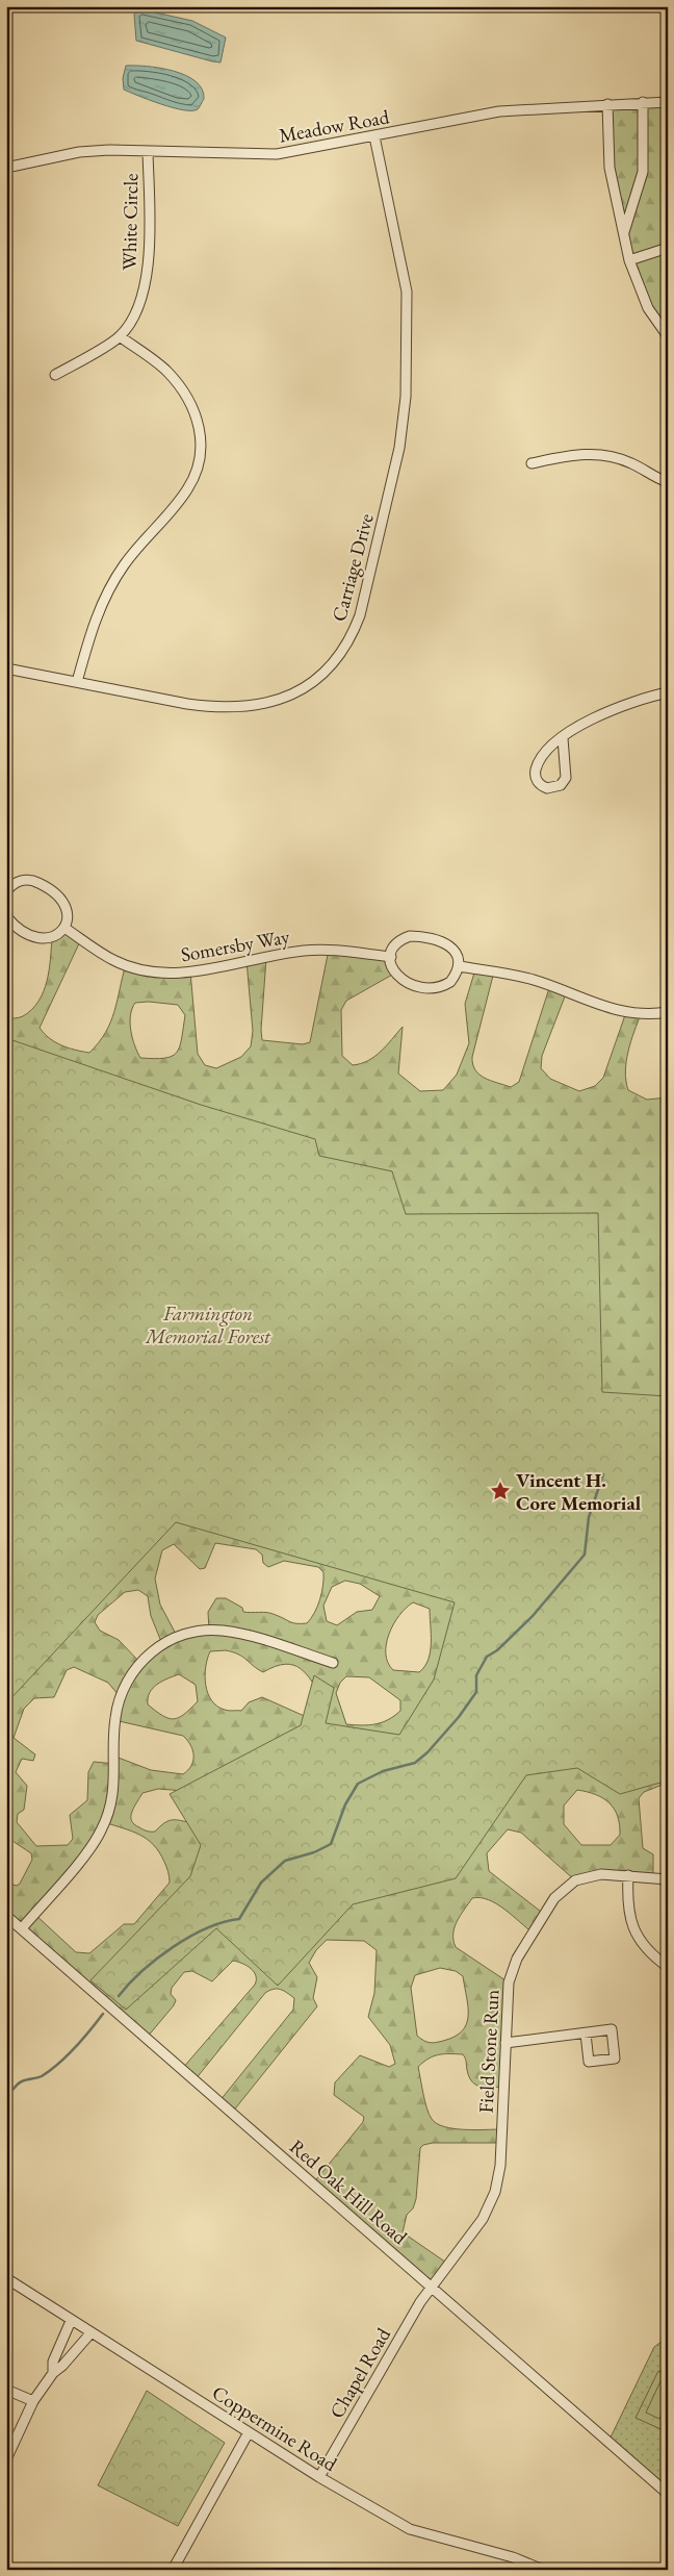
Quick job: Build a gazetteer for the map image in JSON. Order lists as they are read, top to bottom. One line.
{"streets":{"street":["Meadow Road","White Circle","Carriage Drive","Somersby Way","Field Stone Run","Red Oak Hill Road","Chapel Road","Coppermine Road"]},"crossings":[["Meadow Road","White Circle"],["Meadow Road","Carriage Drive"],["Field Stone Run","Red Oak Hill Road"],["Field Stone Run","Chapel Road"],["Red Oak Hill Road","Chapel Road"],["Chapel Road","Coppermine Road"]],"parks":["Farmington Memorial Forest"],"places":{"place":["Vincent H. Core Memorial"]}}
